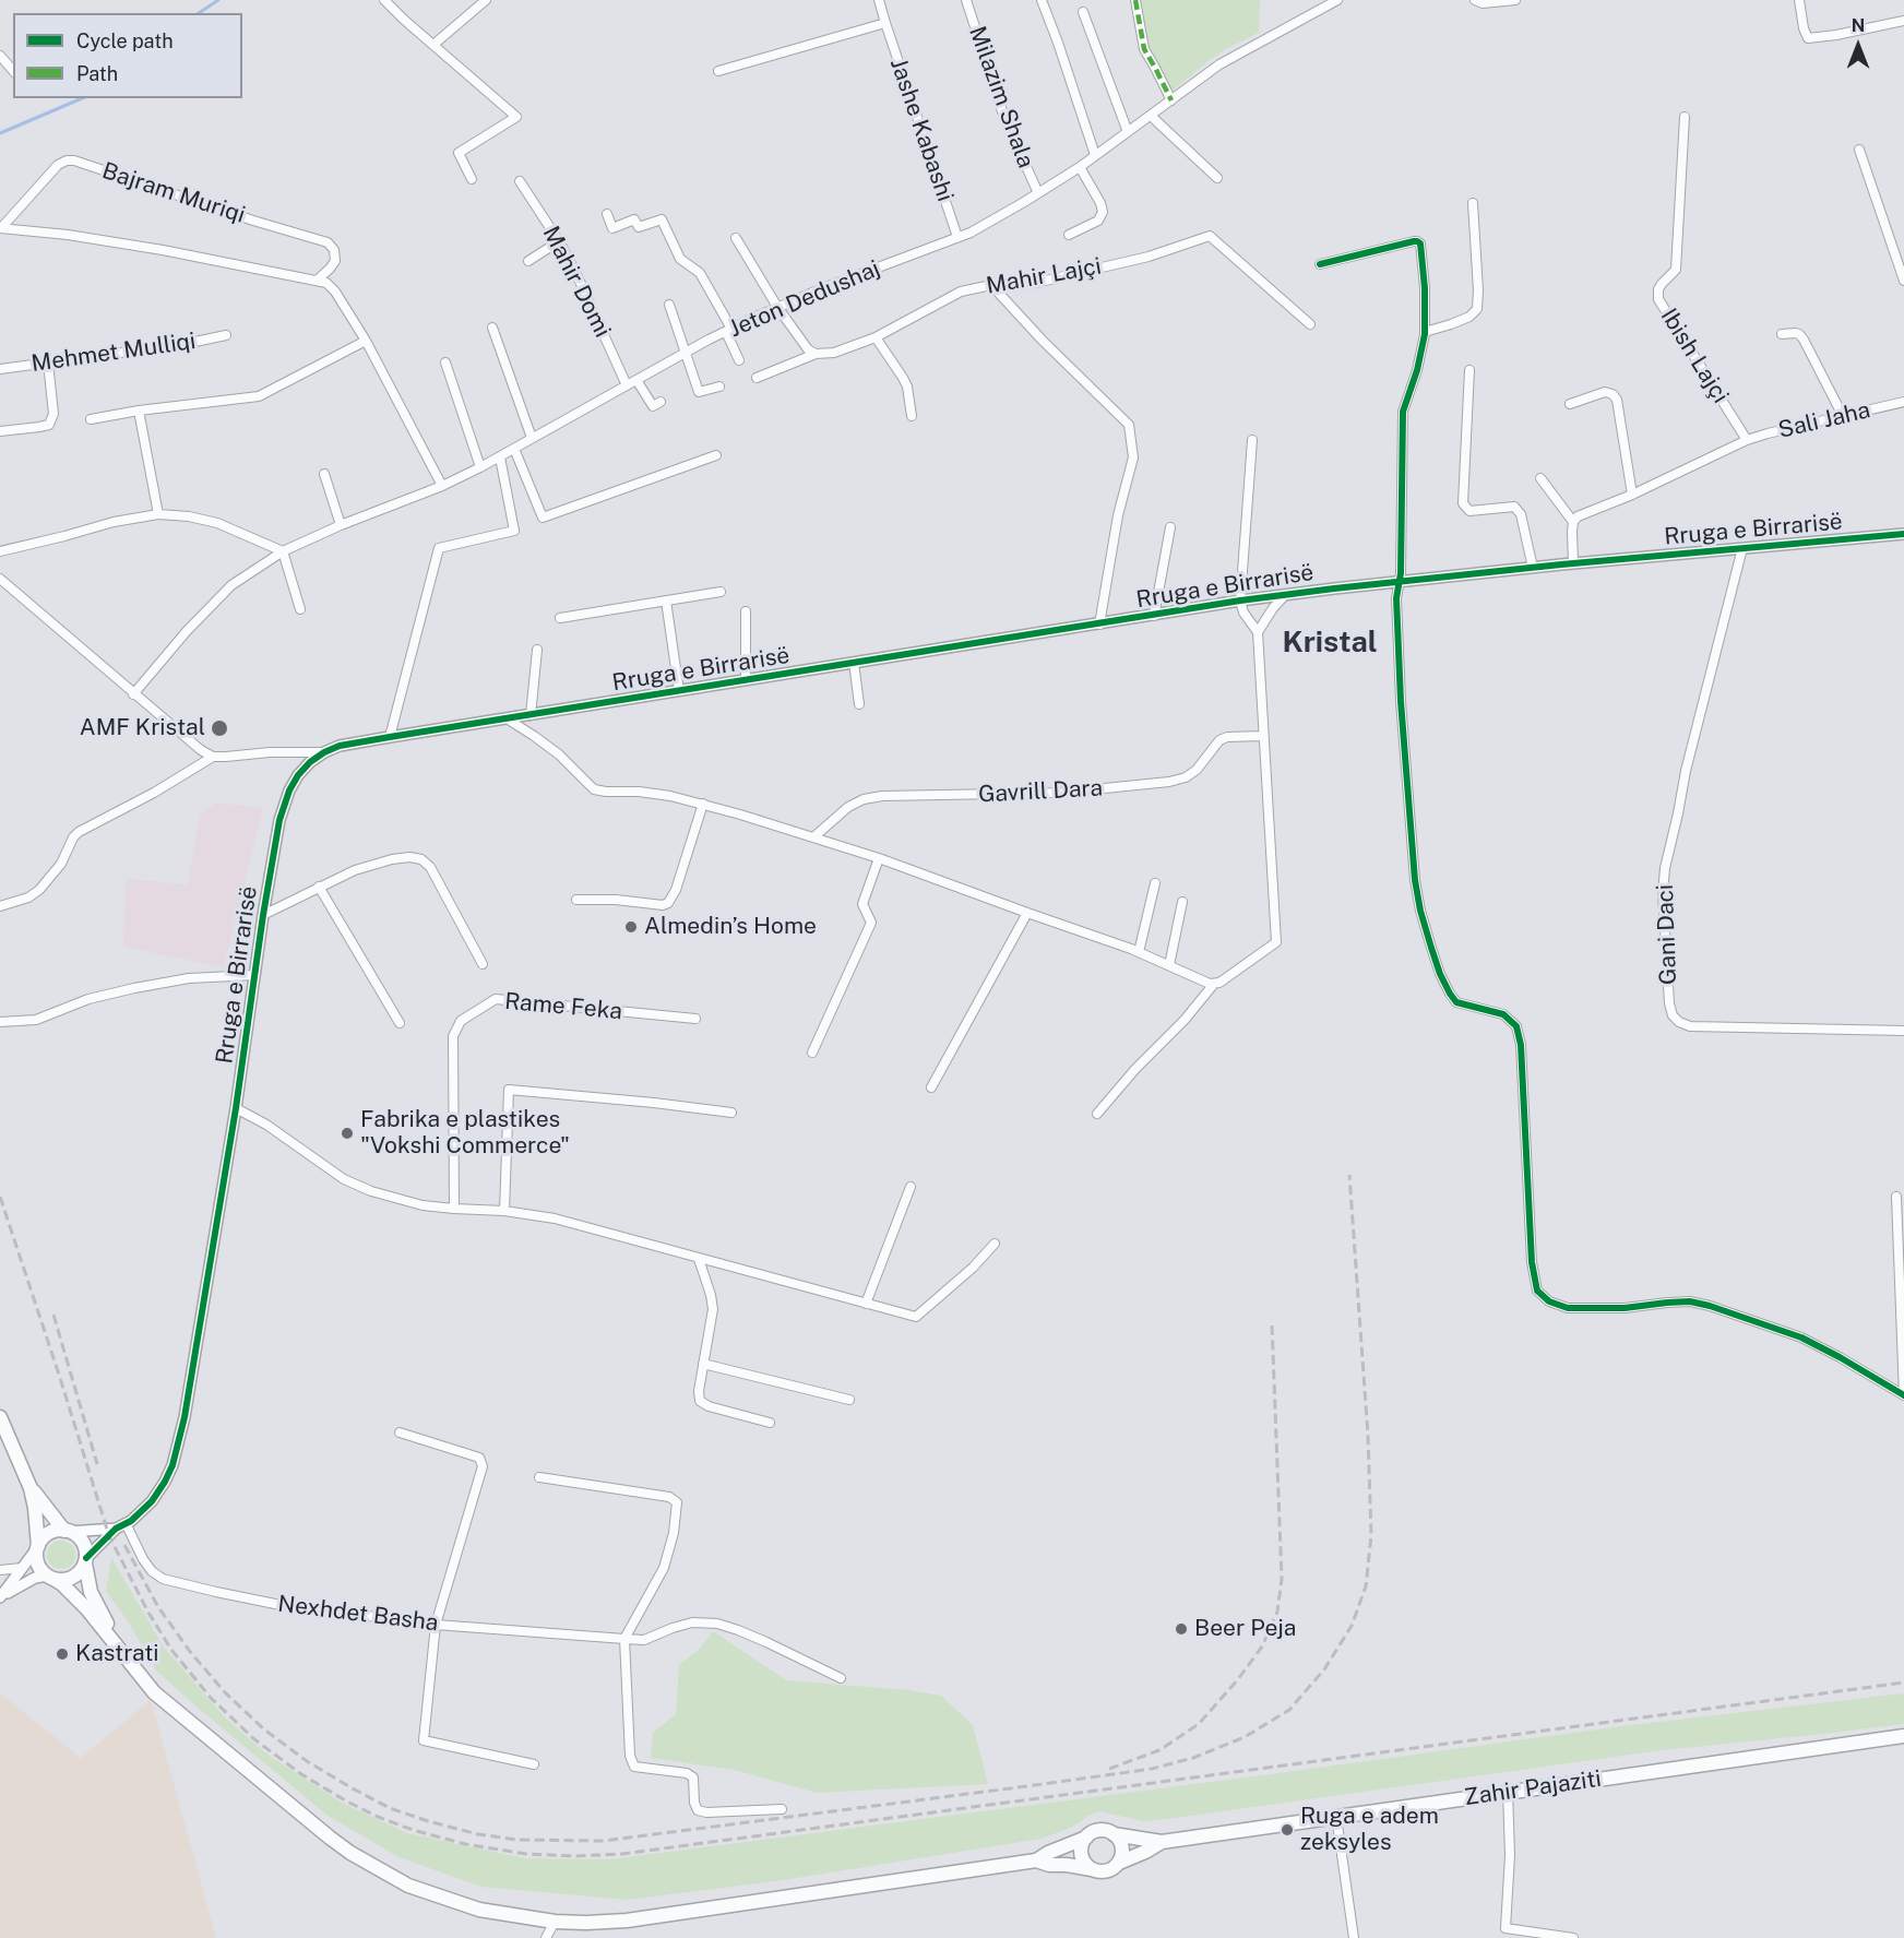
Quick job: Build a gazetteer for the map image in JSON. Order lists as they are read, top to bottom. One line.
{"streets":{"main road":["Zahir Pajaziti"],"street":["Milazim Shala","Jashe Kabashi","Bajram Muriqi","Mahir Lajçi","Mahir Domi","Jeton Dedushaj","Mehmet Mulliqi","Ibish Lajçi","Sali Jaha","Rruga e Birrarisë","Gavrill Dara","Gani Daci","Rame Feka","Nexhdet Basha"]},"crossings":[["Milazim Shala","Jeton Dedushaj"],["Jashe Kabashi","Jeton Dedushaj"],["Mahir Domi","Jeton Dedushaj"],["Ibish Lajçi","Sali Jaha"],["Rruga e Birrarisë","Gani Daci"],["Rruga e Birrarisë","Nexhdet Basha"]],"districts":["Kristal"],"places":["AMF Kristal","Almedin’s Home","Fabrika e plastikes \"Vokshi Commerce\"","Beer Peja","Kastrati","Ruga e adem zeksyles"],"legend":["Cycle path","Path"],"north":"top"}
